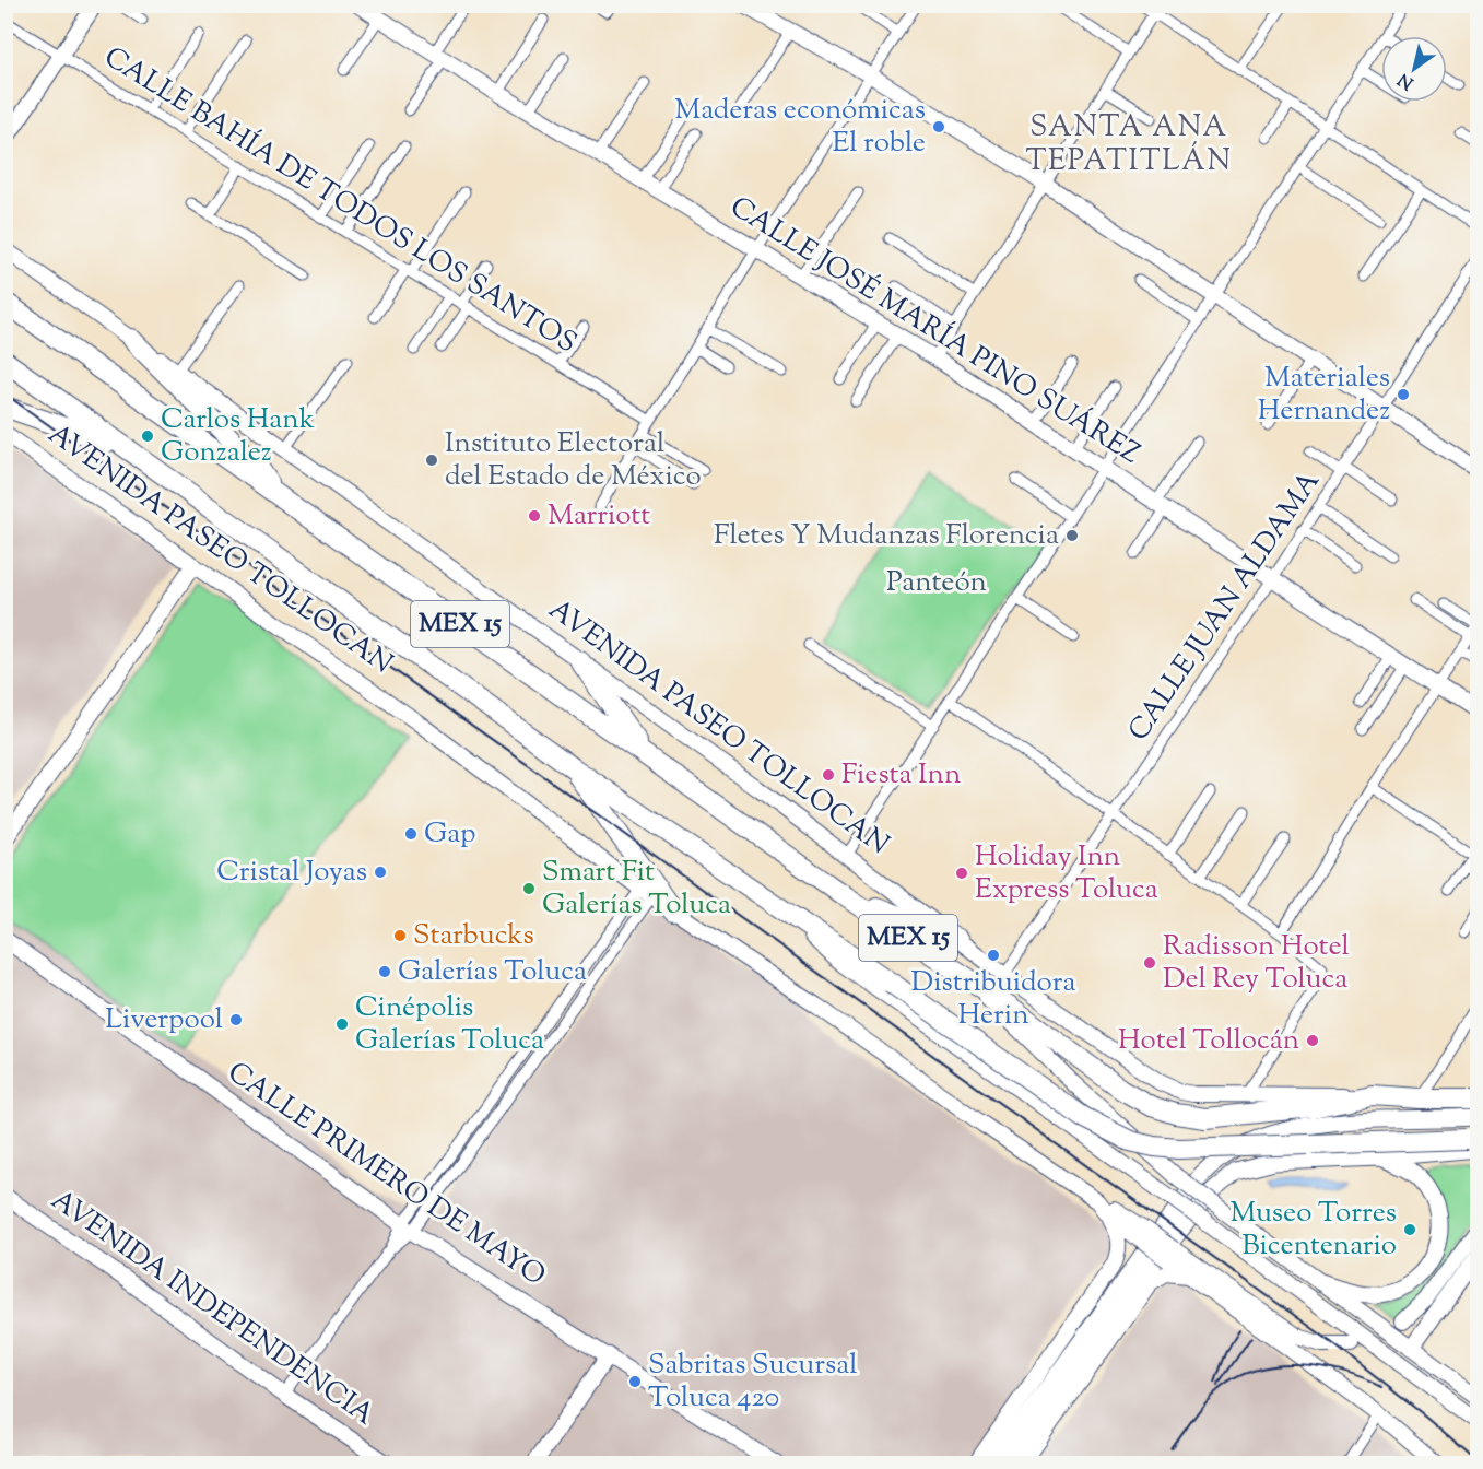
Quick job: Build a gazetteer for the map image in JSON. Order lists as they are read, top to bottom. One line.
{"streets":{"highway":["AVENIDA PASEO TOLLOCAN","MEX 15"],"main road":["CALLE JOSÉ MARÍA PINO SUÁREZ","CALLE PRIMERO DE MAYO","AVENIDA INDEPENDENCIA"],"street":["CALLE BAHÍA DE TODOS LOS SANTOS","CALLE JUAN ALDAMA"]},"crossings":[["CALLE JOSÉ MARÍA PINO SUÁREZ","CALLE JUAN ALDAMA"],["AVENIDA PASEO TOLLOCAN","CALLE JUAN ALDAMA"],["AVENIDA PASEO TOLLOCAN","MEX 15"]],"districts":["SANTA ANA TEPATITLÁN"],"parks":["Panteón"],"places":["Maderas económicas El roble","Materiales Hernandez","Carlos Hank Gonzalez","Instituto Electoral del Estado de México","Marriott","Fletes Y Mudanzas Florencia","Fiesta Inn","Gap","Cristal Joyas","Holiday Inn Express Toluca","Smart Fit Galerías Toluca","Starbucks","Distribuidora Herin","Radisson Hotel Del Rey Toluca","Galerías Toluca","Liverpool","Cinépolis Galerías Toluca","Hotel Tollocán","Museo Torres Bicentenario","Sabritas Sucursal Toluca 420"],"north":"bottom left"}
